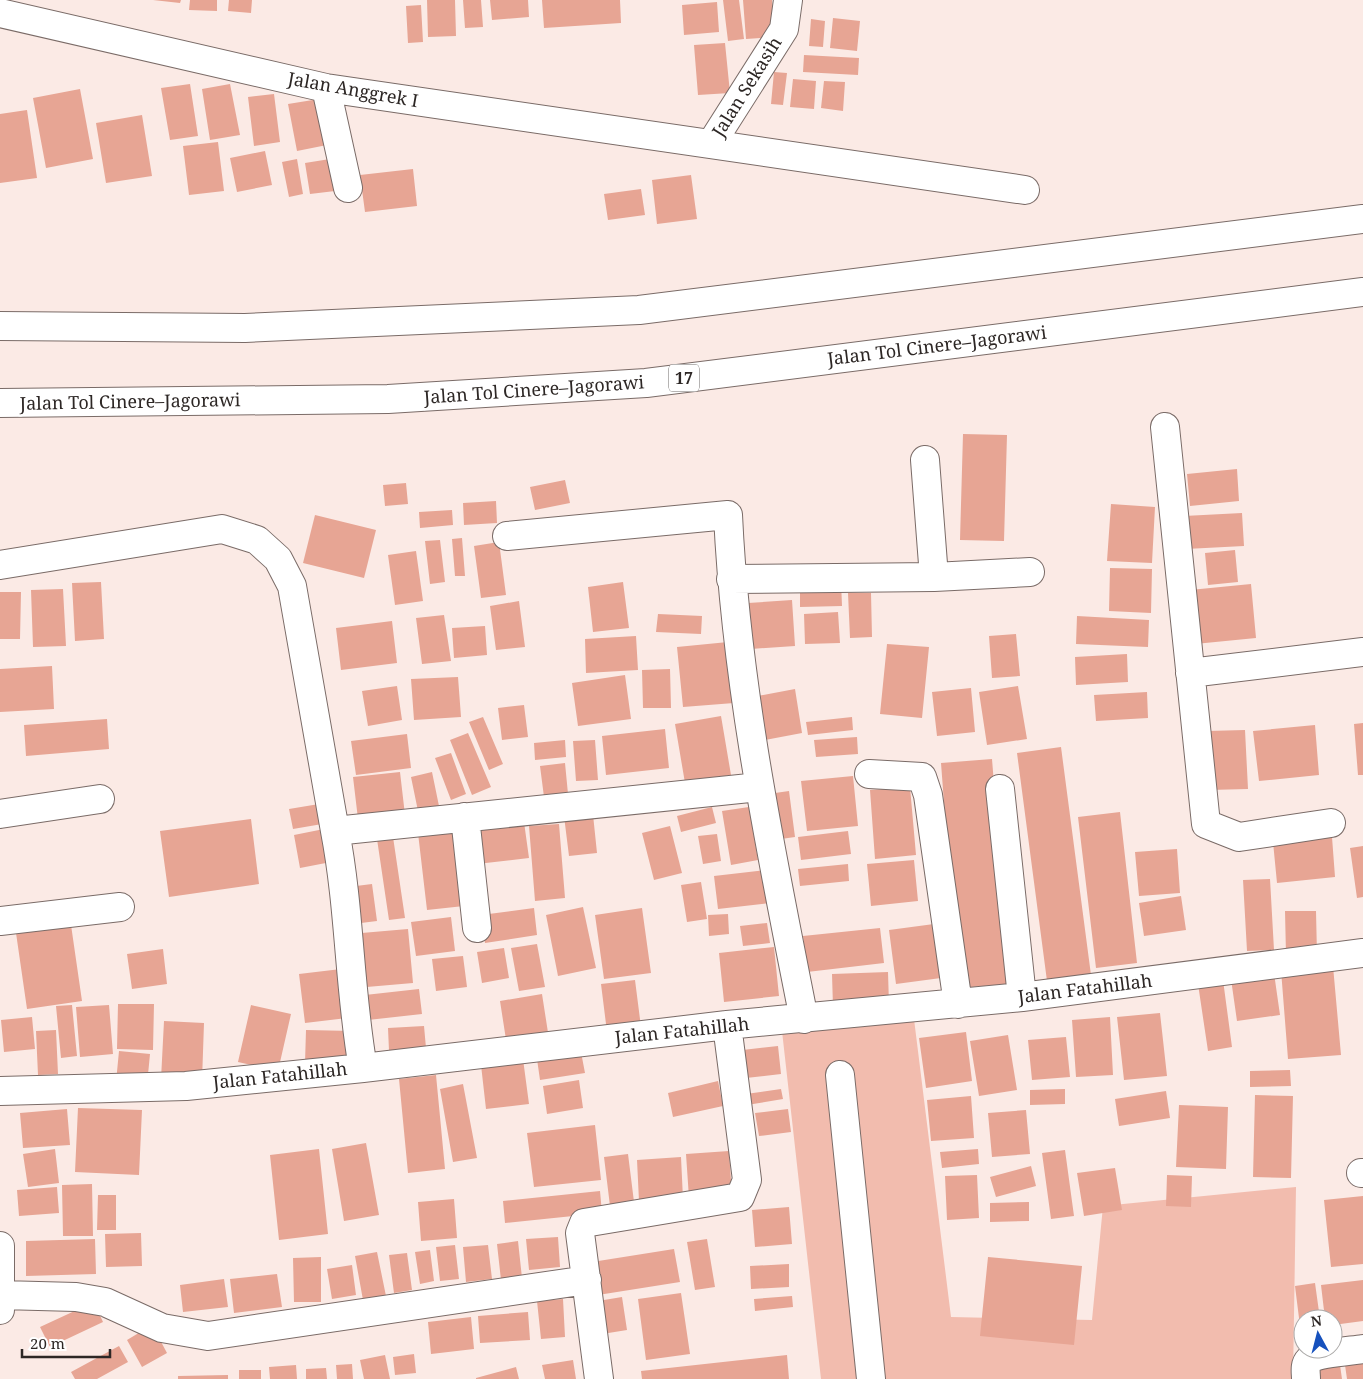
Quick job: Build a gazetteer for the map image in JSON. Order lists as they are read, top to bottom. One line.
{"streets":{"main road":["Jalan Sekasih","Jalan Anggrek I","Jalan Tol Cinere–Jagorawi","17","Jalan Fatahillah"]},"crossings":[["Jalan Sekasih","Jalan Anggrek I"]],"scale_bar":"20 m","north":"top"}
